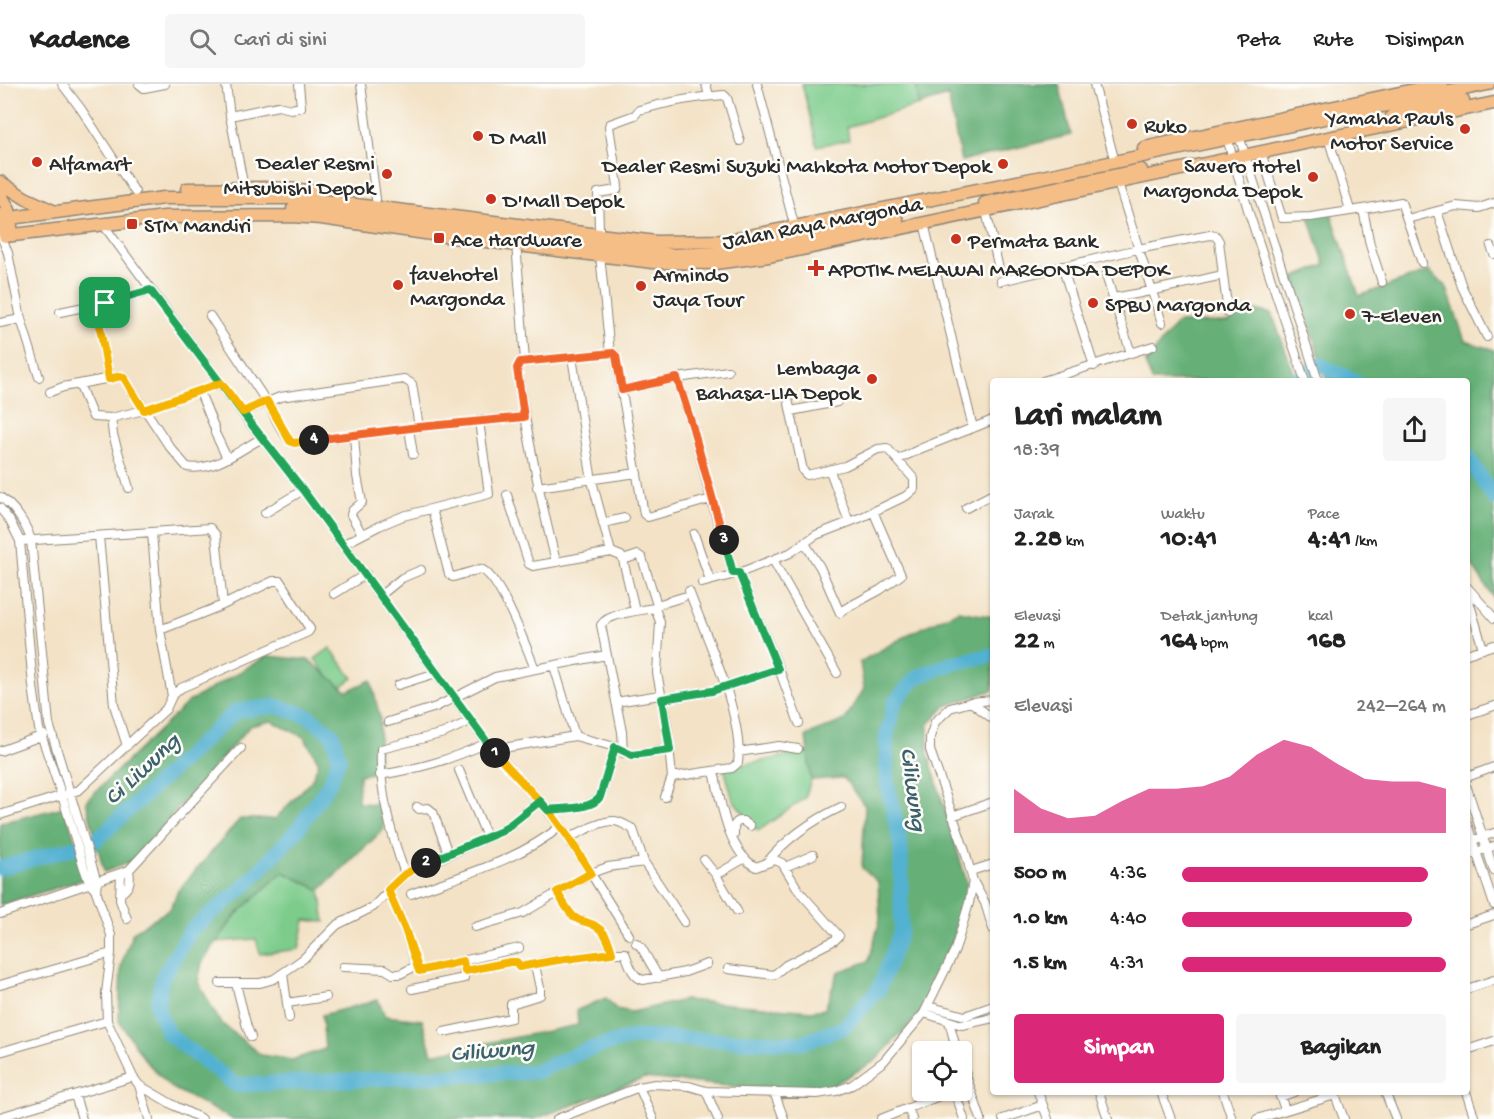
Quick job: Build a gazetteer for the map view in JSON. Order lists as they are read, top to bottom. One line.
{"streets":{"highway":["Jalan Raya Margonda"]},"water":["Ci Liwung","Ciliwung"],"places":{"other":["Ruko","Yamaha Pauls Motor Service","D Mall","Alfamart","Dealer Resmi Suzuki Mahkota Motor Depok","Dealer Resmi Mitsubishi Depok","Savero Hotel Margonda Depok","D'Mall Depok","Permata Bank","favehotel Margonda","Armindo Jaya Tour","SPBU Margonda","7-Eleven","Lembaga Bahasa-LIA Depok"],"transit":["STM Mandiri","Ace Hardware"],"health":["APOTIK MELAWAI MARGONDA DEPOK"]},"page":{"header":"Kadence","search":"Cari di sini","nav":["Peta","Rute","Disimpan"],"heading":["Lari malam","18:39"],"pins":["4","3","1","2"],"stats":[["Jarak","2.28 km"],["Waktu","10:41"],["Pace","4:41 /km"],["Elevasi","22 m"],["Detak jantung","164 bpm"],["kcal","168"]],"chart":["Elevasi","242–264 m"],"list":[{"name":"500 m","note":"4:36"},{"name":"1.0 km","note":"4:40"},{"name":"1.5 km","note":"4:31"}],"buttons":["Simpan","Bagikan"]}}
